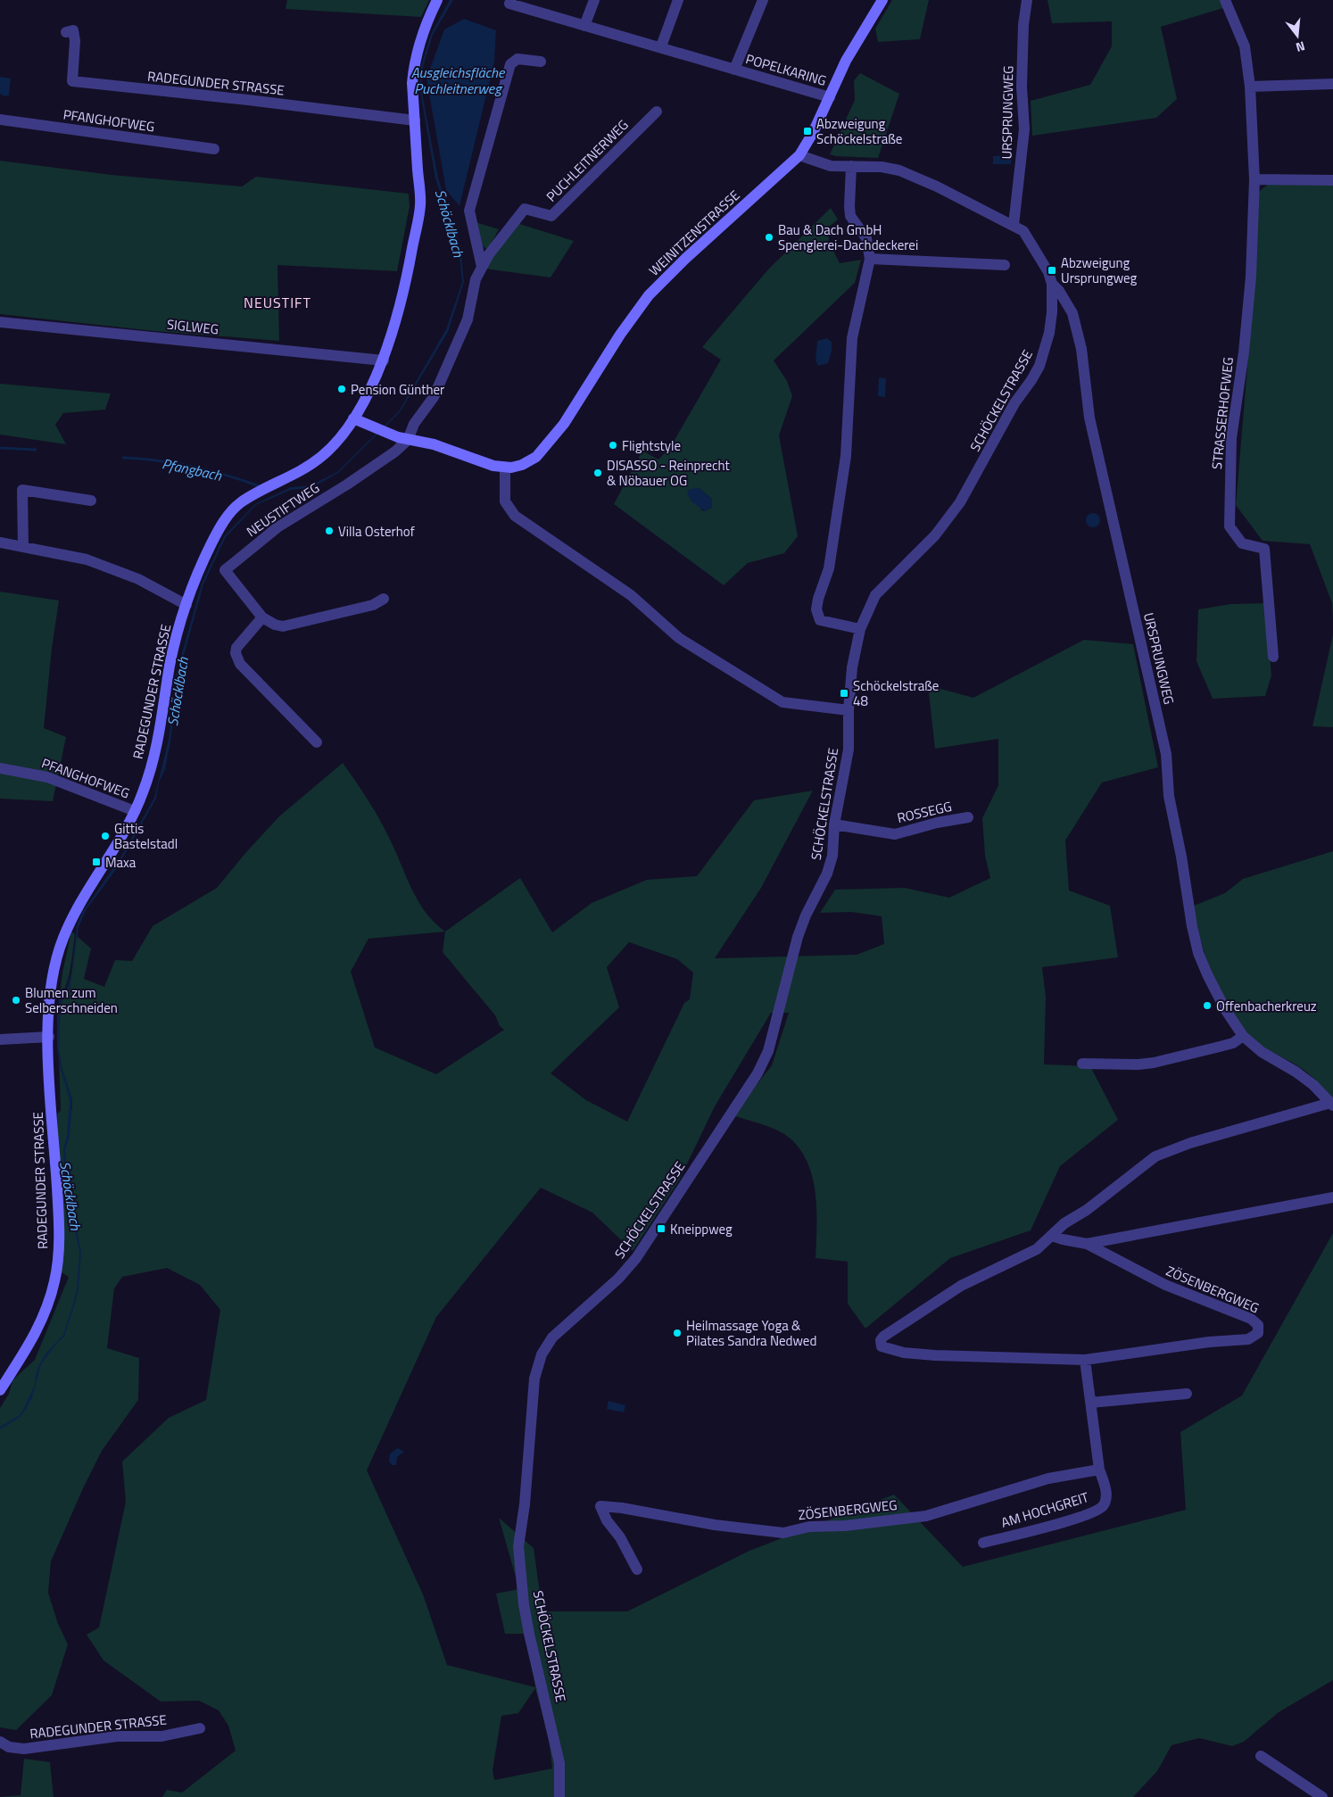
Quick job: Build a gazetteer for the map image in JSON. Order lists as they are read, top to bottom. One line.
{"streets":{"main road":["RADEGUNDER STRASSE","WEINITZENSTRASSE"],"street":["POPELKARING","URSPRUNGWEG","PFANGHOFWEG","PUCHLEITNERWEG","SIGLWEG","SCHÖCKELSTRASSE","STRASSERHOFWEG","NEUSTIFTWEG","ROSSEGG","ZÖSENBERGWEG","AM HOCHGREIT"]},"crossings":[["POPELKARING","WEINITZENSTRASSE"],["RADEGUNDER STRASSE","PFANGHOFWEG"],["RADEGUNDER STRASSE","WEINITZENSTRASSE"],["RADEGUNDER STRASSE","SIGLWEG"],["URSPRUNGWEG","SCHÖCKELSTRASSE"],["URSPRUNGWEG","ZÖSENBERGWEG"],["PUCHLEITNERWEG","WEINITZENSTRASSE"],["PUCHLEITNERWEG","NEUSTIFTWEG"],["WEINITZENSTRASSE","SCHÖCKELSTRASSE"],["WEINITZENSTRASSE","NEUSTIFTWEG"],["SCHÖCKELSTRASSE","ROSSEGG"],["ZÖSENBERGWEG","AM HOCHGREIT"]],"districts":["NEUSTIFT"],"water":["Ausgleichsfläche Puchleitnerweg","Schöcklbach","Pfangbach"],"places":{"transit":["Abzweigung Schöckelstraße","Abzweigung Ursprungweg","Schöckelstraße 48","Maxa","Kneippweg"],"other":["Bau & Dach GmbH Spenglerei-Dachdeckerei","Pension Günther","Flightstyle","DISASSO - Reinprecht & Nöbauer OG","Villa Osterhof","Gittis Bastelstadl","Blumen zum Selberschneiden","Offenbacherkreuz","Heilmassage Yoga & Pilates Sandra Nedwed"]},"north":"bottom"}
